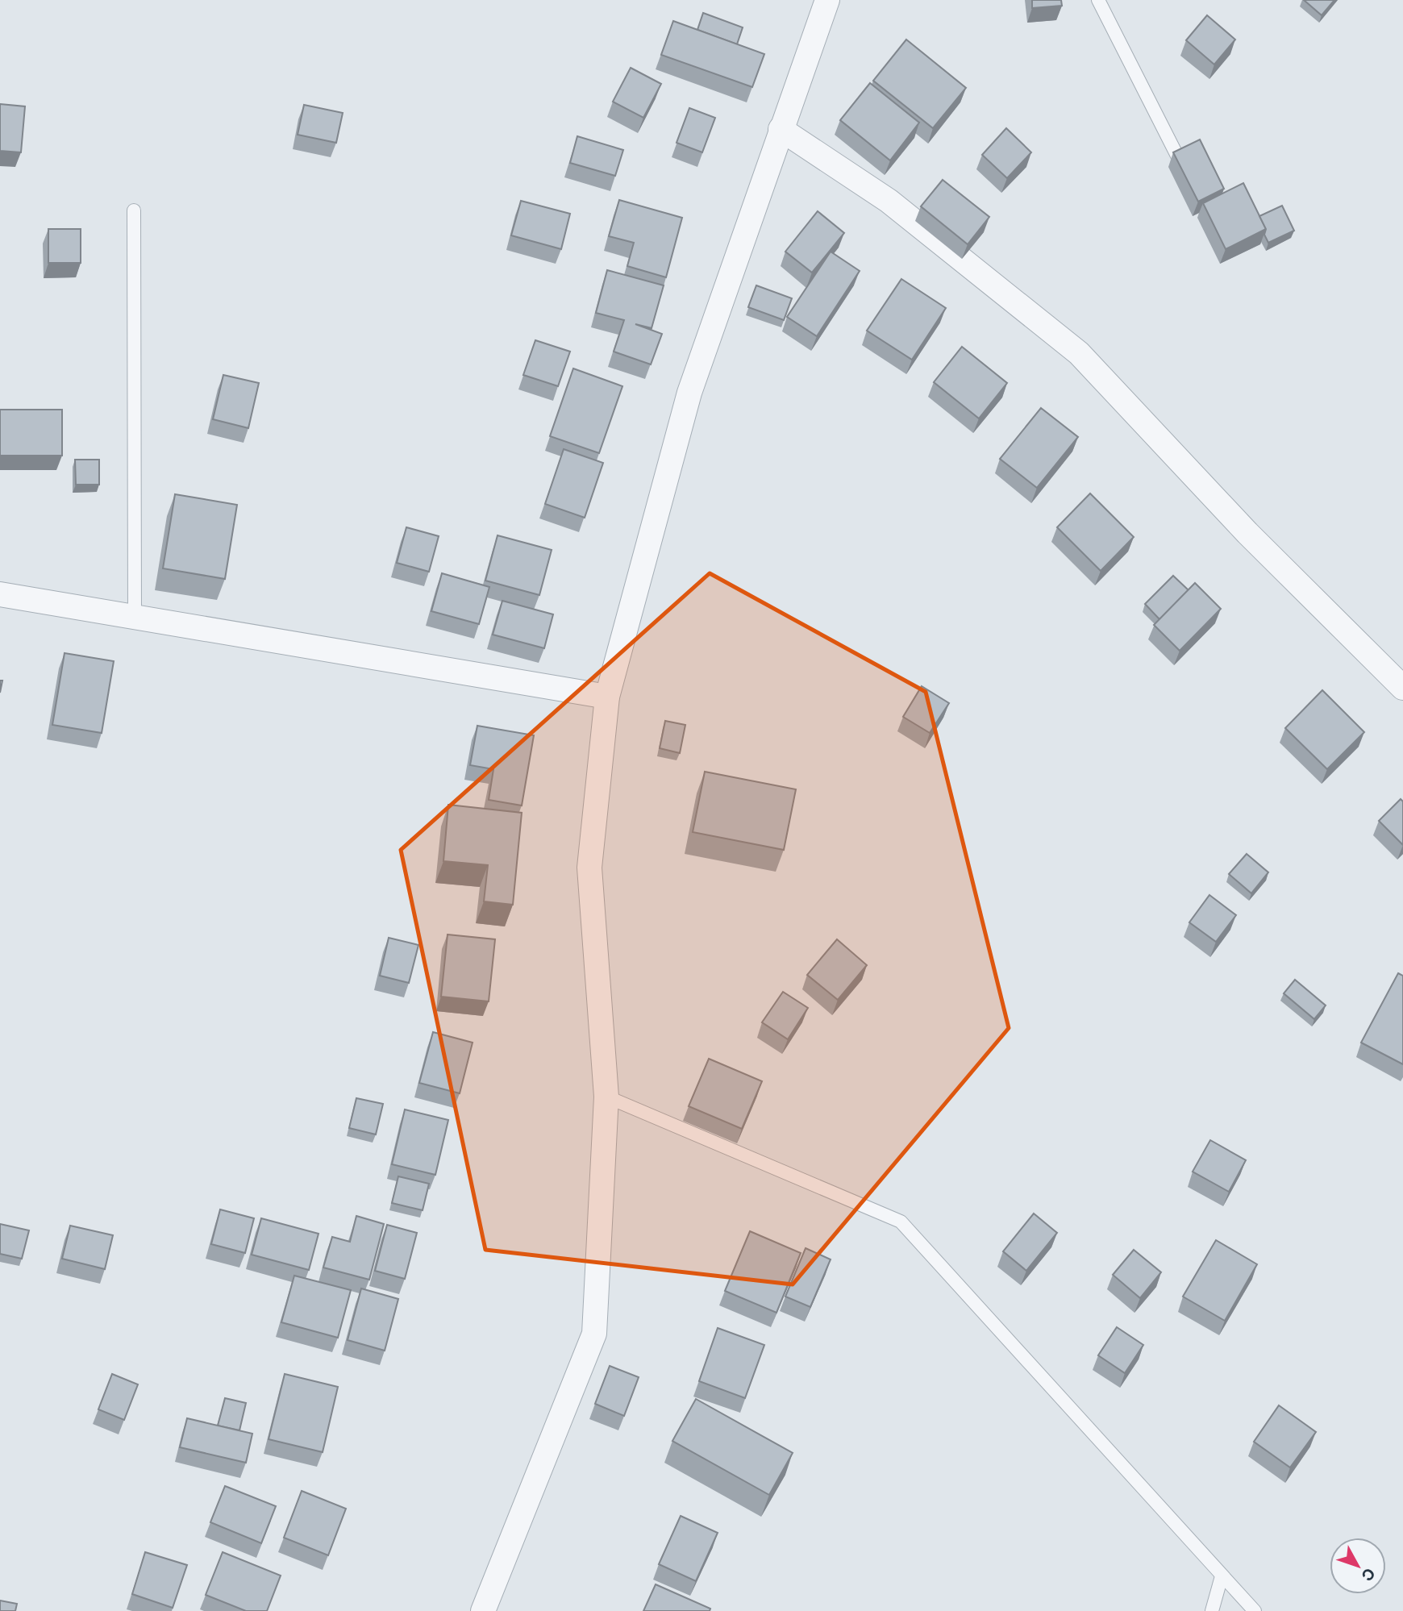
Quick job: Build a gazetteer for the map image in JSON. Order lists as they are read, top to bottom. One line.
{"north":"bottom right"}
